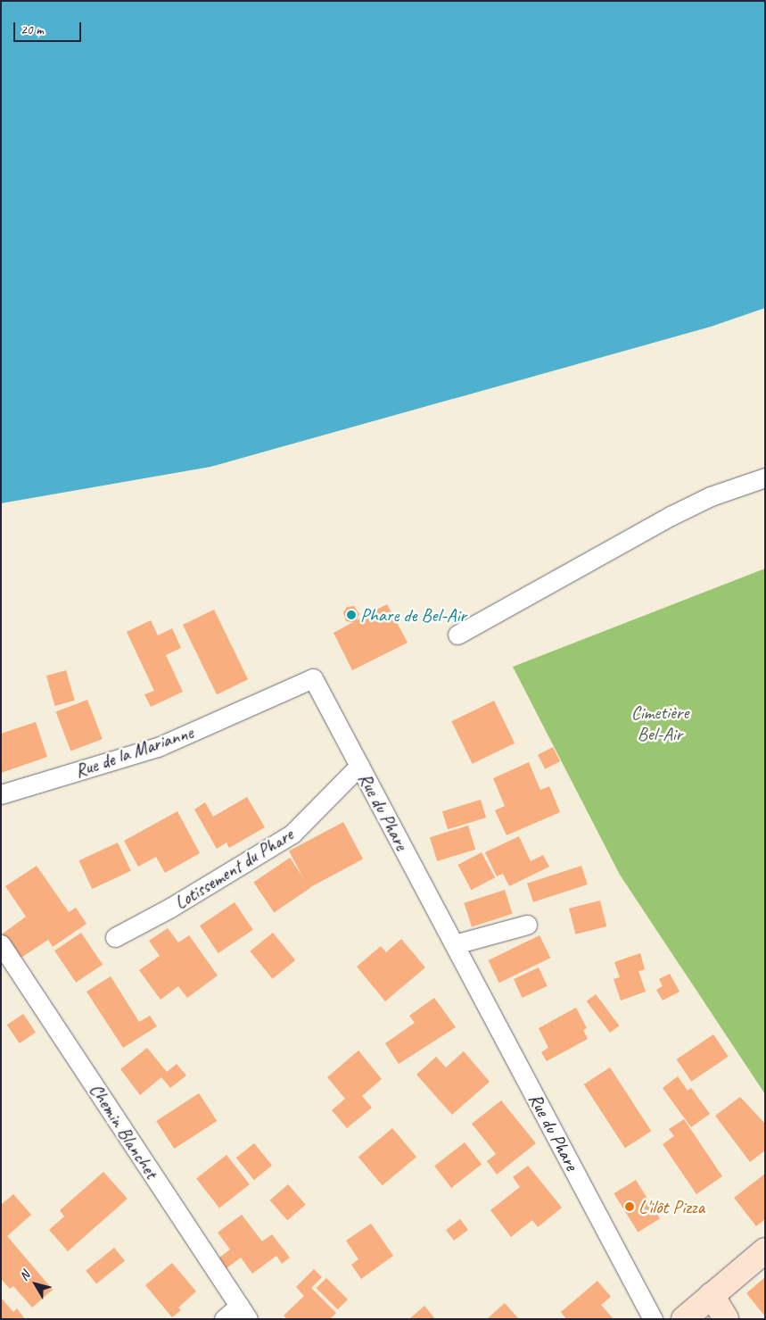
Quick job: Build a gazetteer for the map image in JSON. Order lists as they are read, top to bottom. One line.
{"streets":{"street":["Rue de la Marianne","Rue du Phare","Lotissement du Phare","Chemin Blanchet"]},"crossings":[["Rue de la Marianne","Rue du Phare"],["Rue du Phare","Lotissement du Phare"]],"parks":["Cimetière Bel-Air"],"places":["Phare de Bel-Air","L'ilôt Pizza"],"scale_bar":"20 m","north":"top left"}
